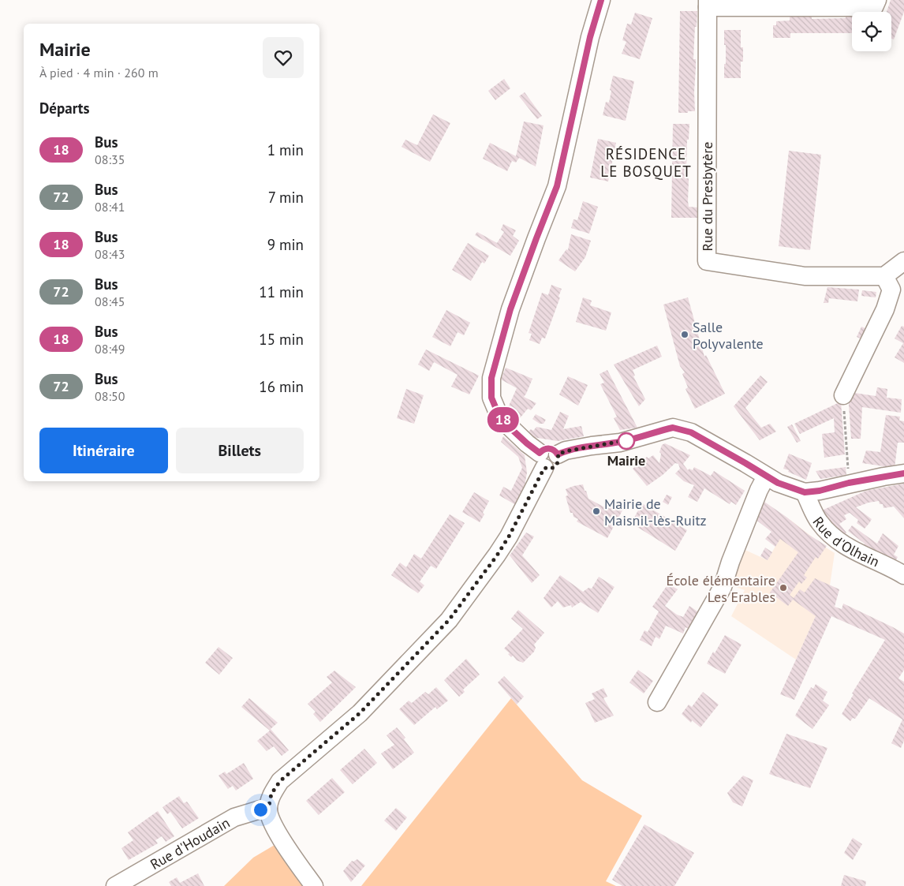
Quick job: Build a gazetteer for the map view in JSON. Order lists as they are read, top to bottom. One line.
{"streets":{"street":["Rue du Presbytère","Rue d'Olhain","Rue d'Houdain"]},"districts":["RÉSIDENCE LE BOSQUET"],"places":["Salle Polyvalente","Mairie","Mairie de Maisnil-lès-Ruitz","École élémentaire Les Erables"],"lines":["bus line 18"],"page":{"on_map":"18","heading":[["Mairie","À pied · 4 min · 260 m"],"Départs"],"list":[{"mark":"18","name":"Bus","note":"08:35","value":"1 min"},{"mark":"72","name":"Bus","note":"08:41","value":"7 min"},{"mark":"18","name":"Bus","note":"08:43","value":"9 min"},{"mark":"72","name":"Bus","note":"08:45","value":"11 min"},{"mark":"18","name":"Bus","note":"08:49","value":"15 min"},{"mark":"72","name":"Bus","note":"08:50","value":"16 min"}],"buttons":["Itinéraire","Billets"]}}
